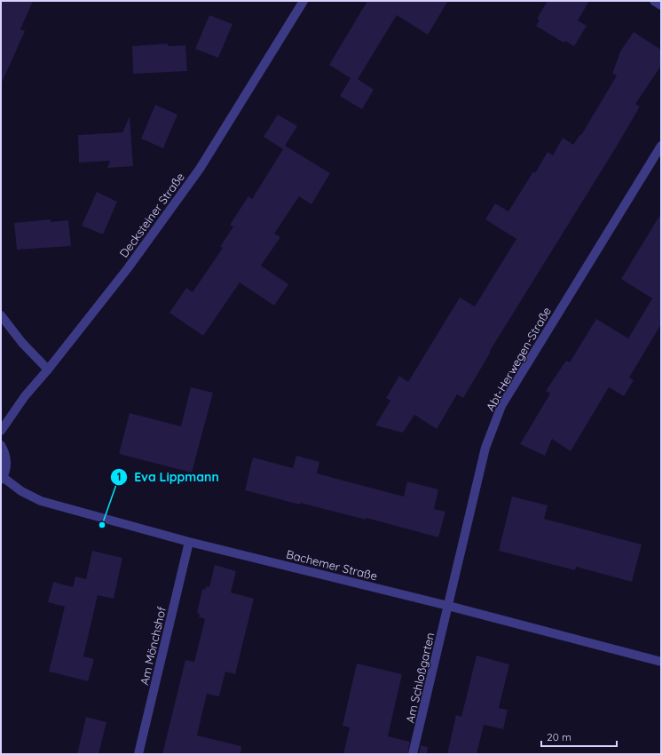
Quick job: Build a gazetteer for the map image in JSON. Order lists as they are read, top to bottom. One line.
{"streets":{"street":["Decksteiner Straße","Abt-Herwegen-Straße","Bachemer Straße","Am Mönchshof","Am Schloßgarten"]},"crossings":[["Abt-Herwegen-Straße","Bachemer Straße"],["Abt-Herwegen-Straße","Am Schloßgarten"],["Bachemer Straße","Am Mönchshof"],["Bachemer Straße","Am Schloßgarten"]],"places":["Eva Lippmann"],"scale_bar":"20 m"}
